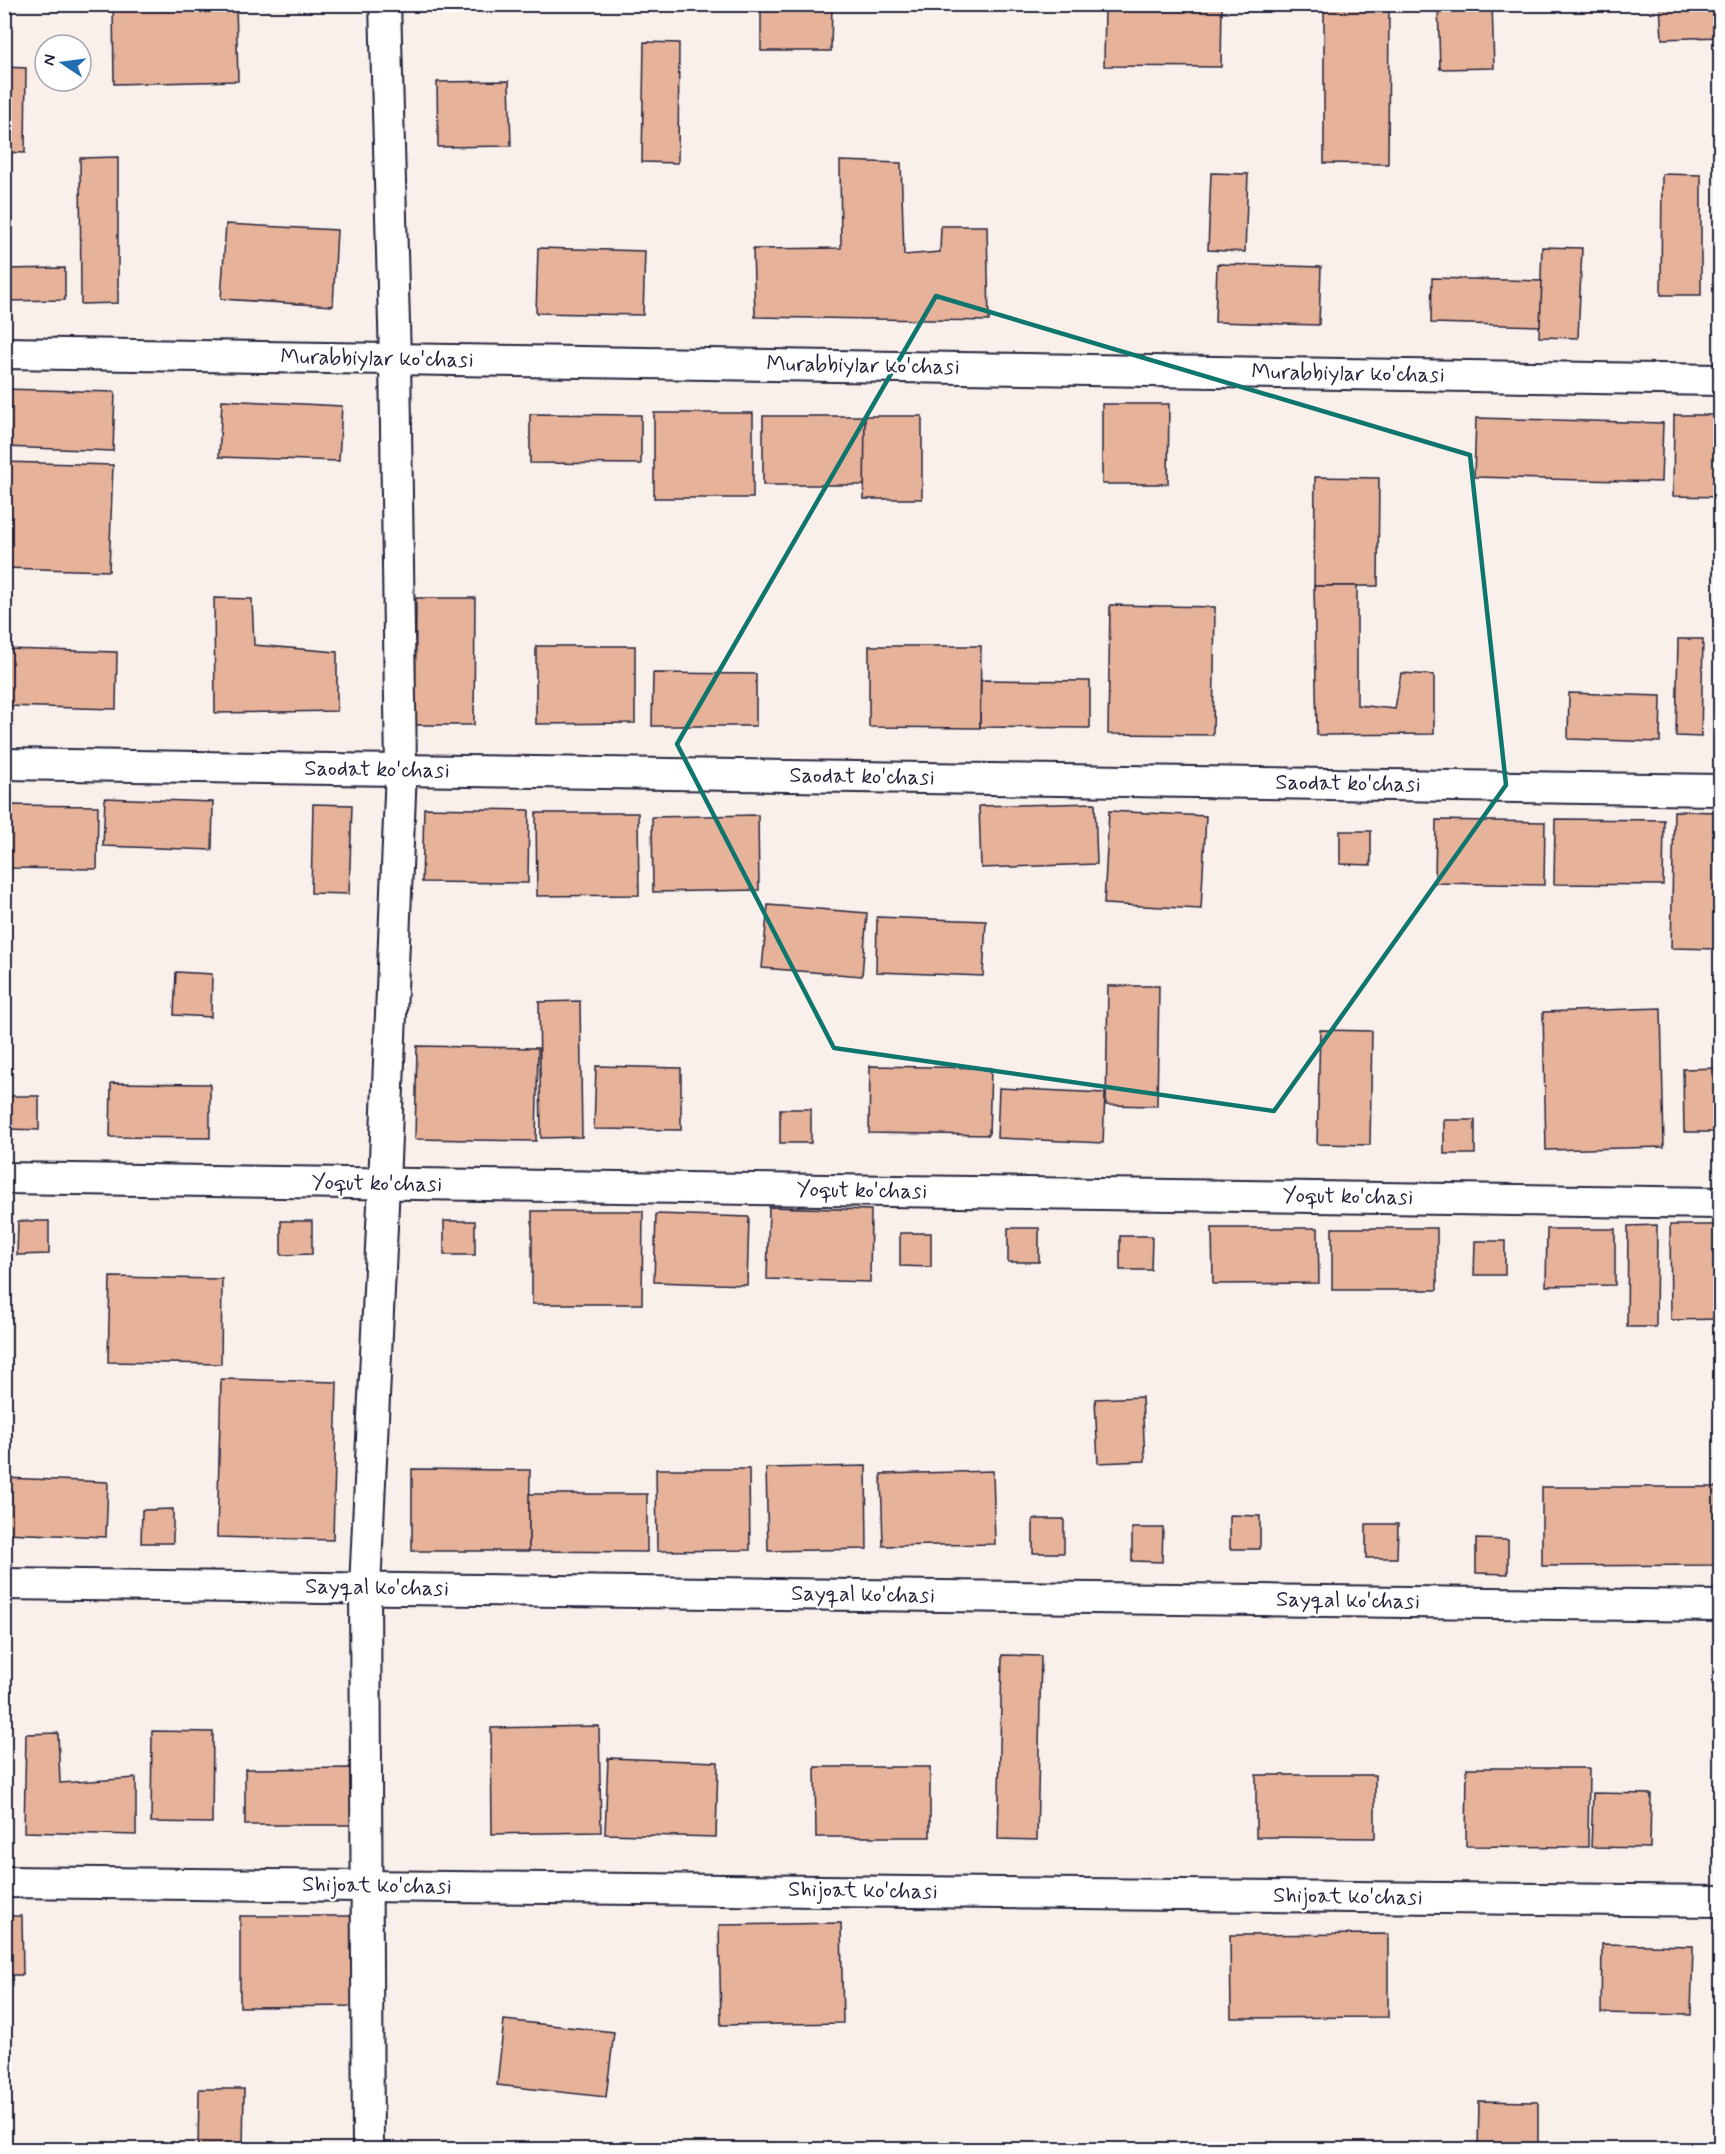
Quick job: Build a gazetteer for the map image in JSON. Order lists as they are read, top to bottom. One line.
{"streets":{"street":["Murabbiylar ko'chasi","Saodat ko'chasi","Yoqut ko'chasi","Sayqal ko'chasi","Shijoat ko'chasi"]},"north":"left"}
